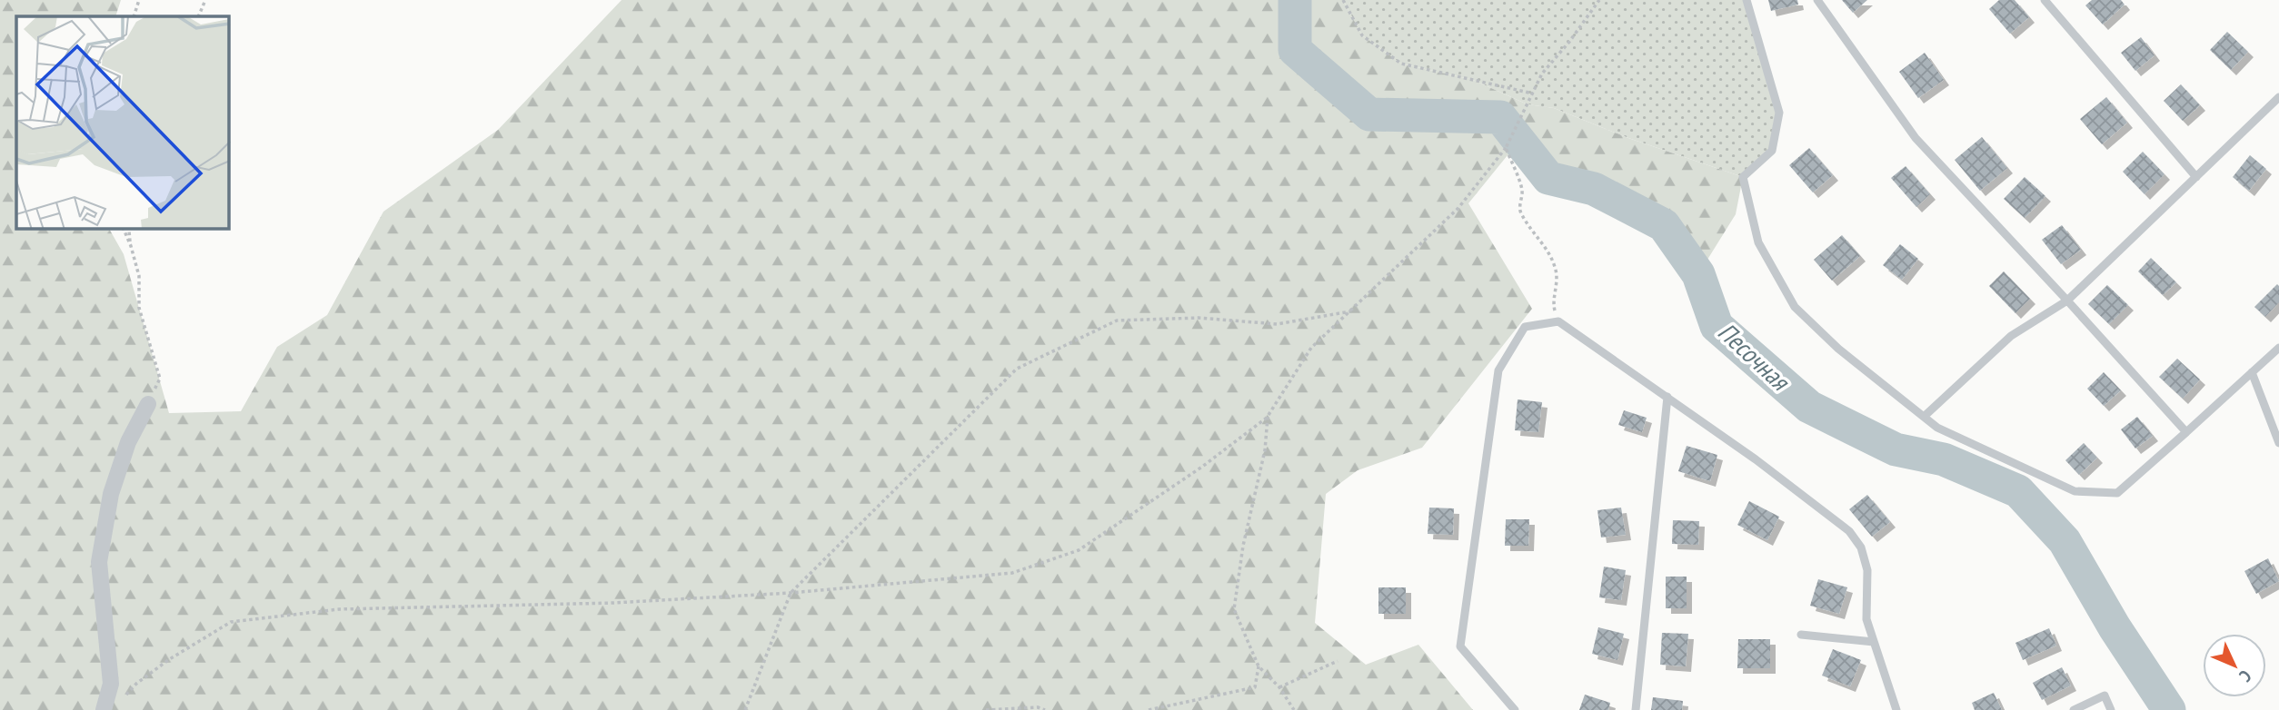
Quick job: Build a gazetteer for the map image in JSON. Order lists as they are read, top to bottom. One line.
{"water":["Песочная"],"north":"bottom right"}
